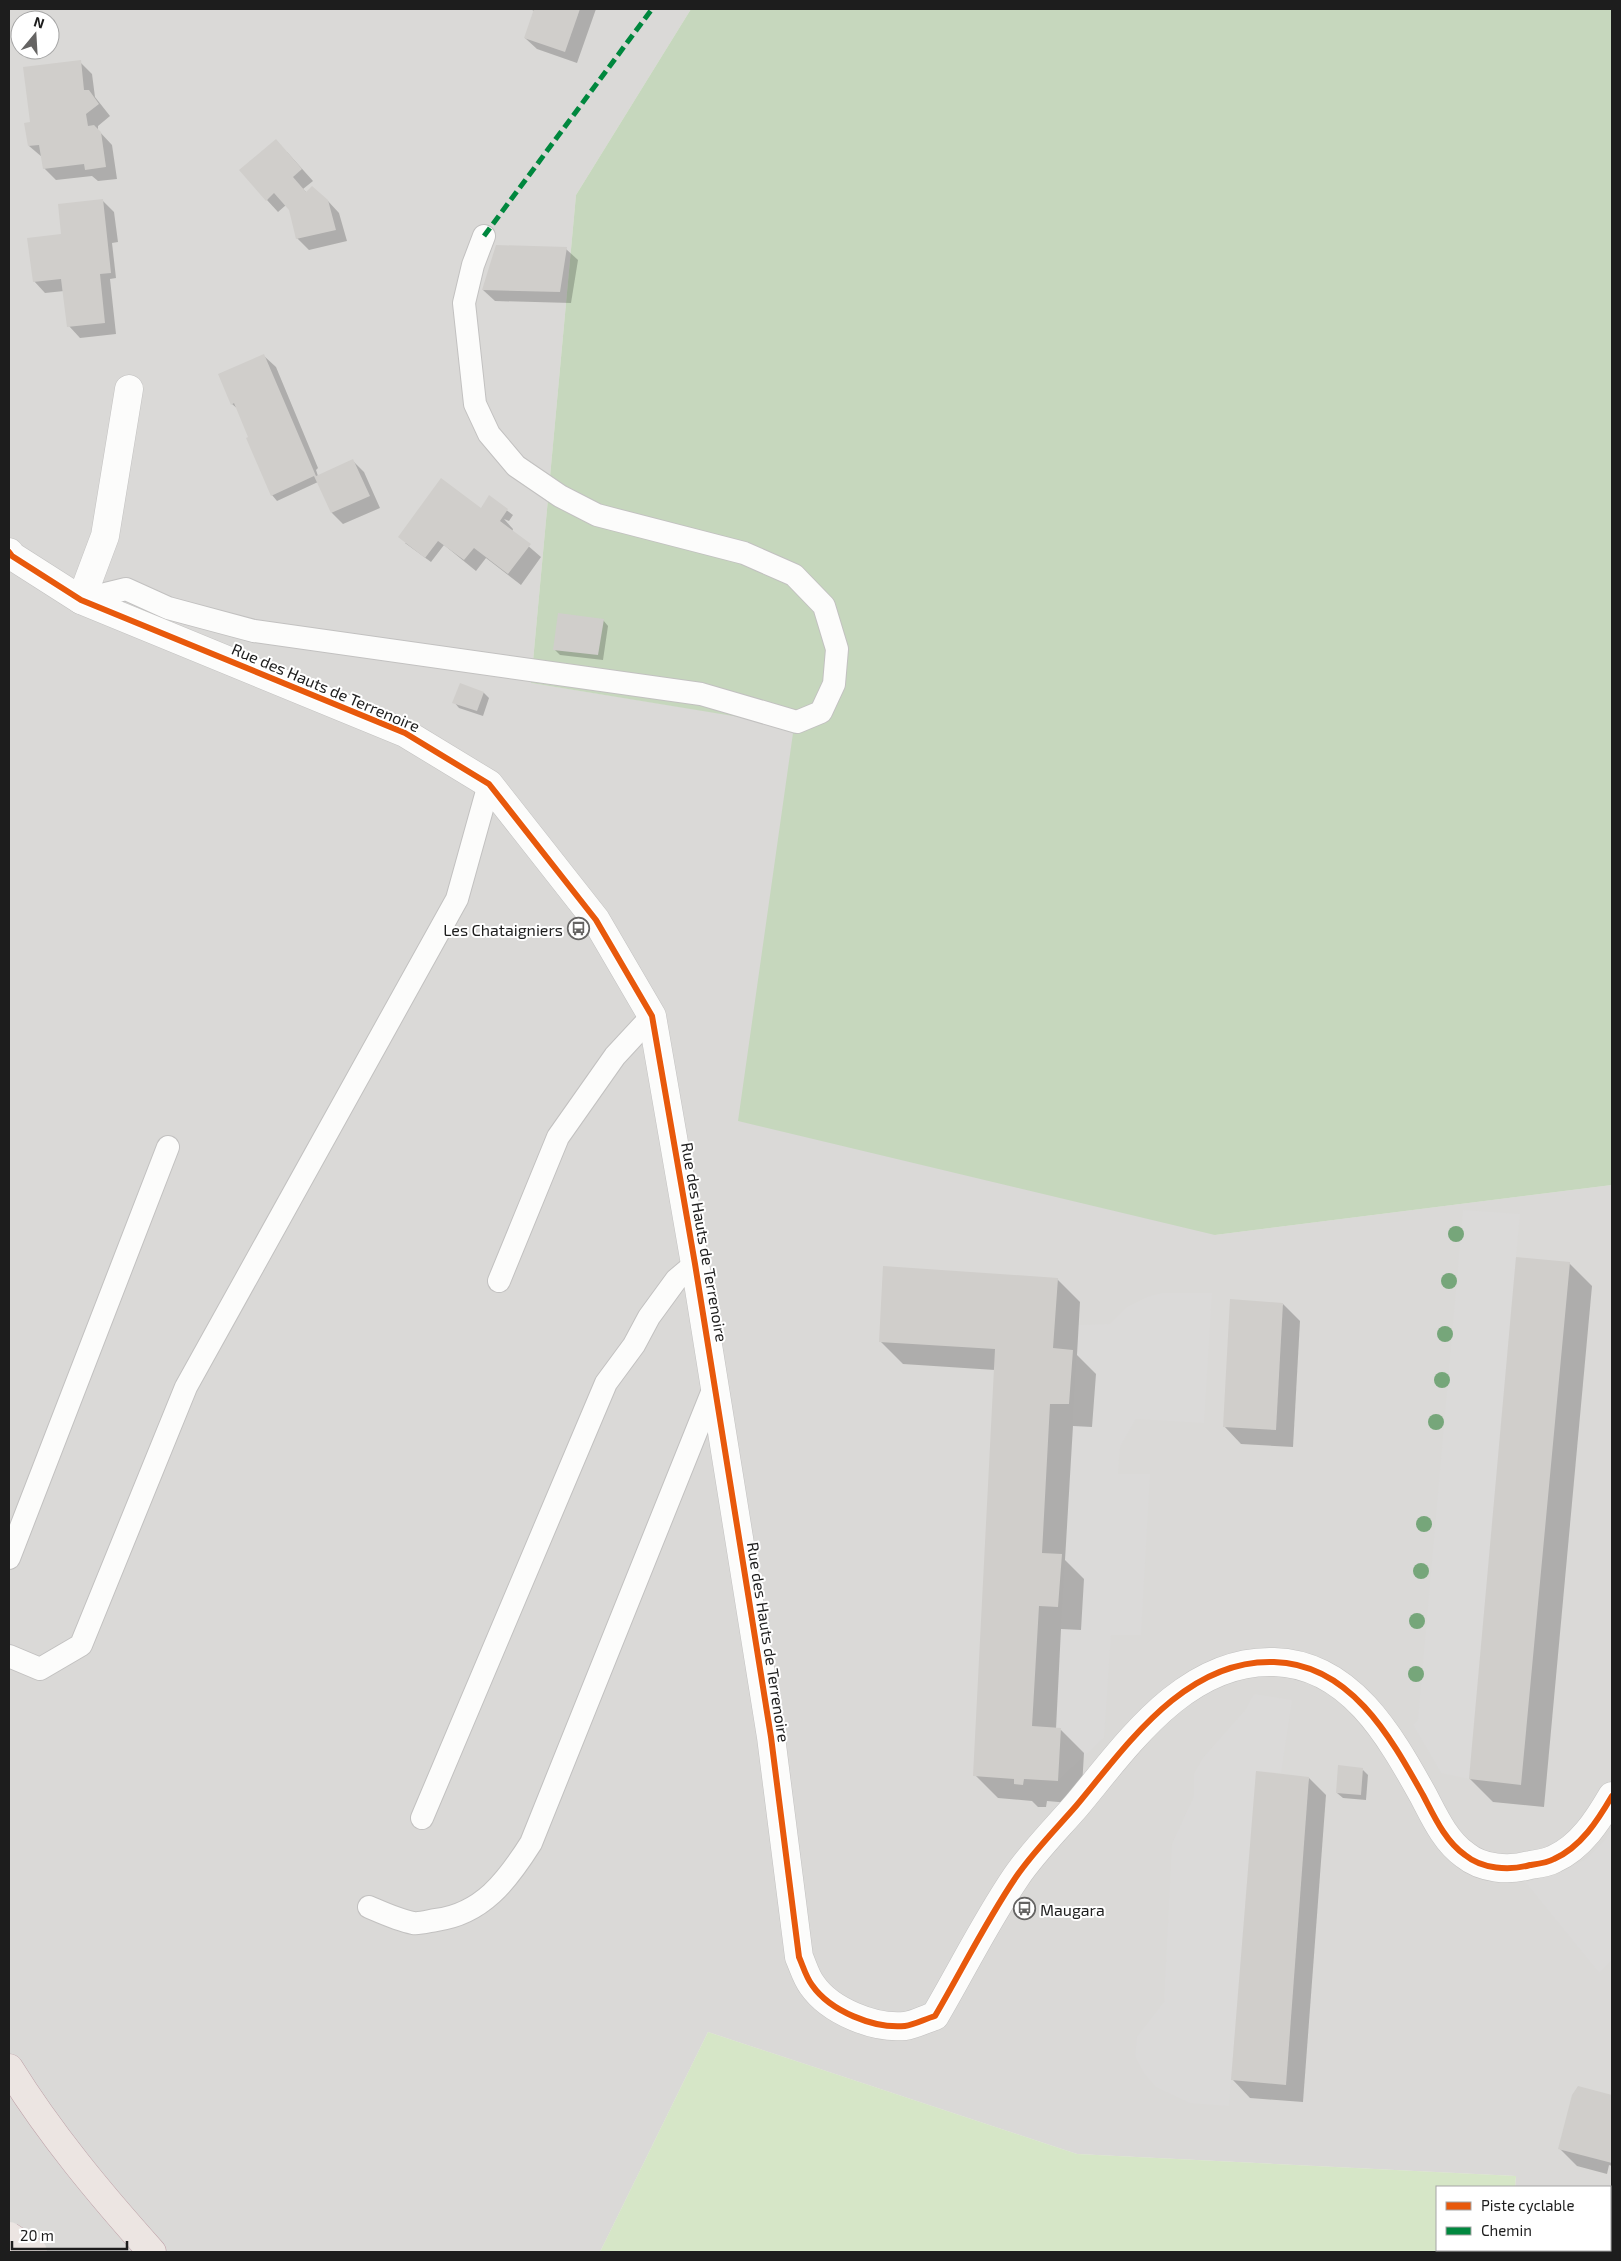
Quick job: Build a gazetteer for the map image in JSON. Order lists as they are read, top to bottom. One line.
{"streets":{"street":["Rue des Hauts de Terrenoire"]},"places":{"bus stop":["Les Chataigniers","Maugara"]},"legend":["Piste cyclable","Chemin"],"scale_bar":"20 m","north":"top"}
